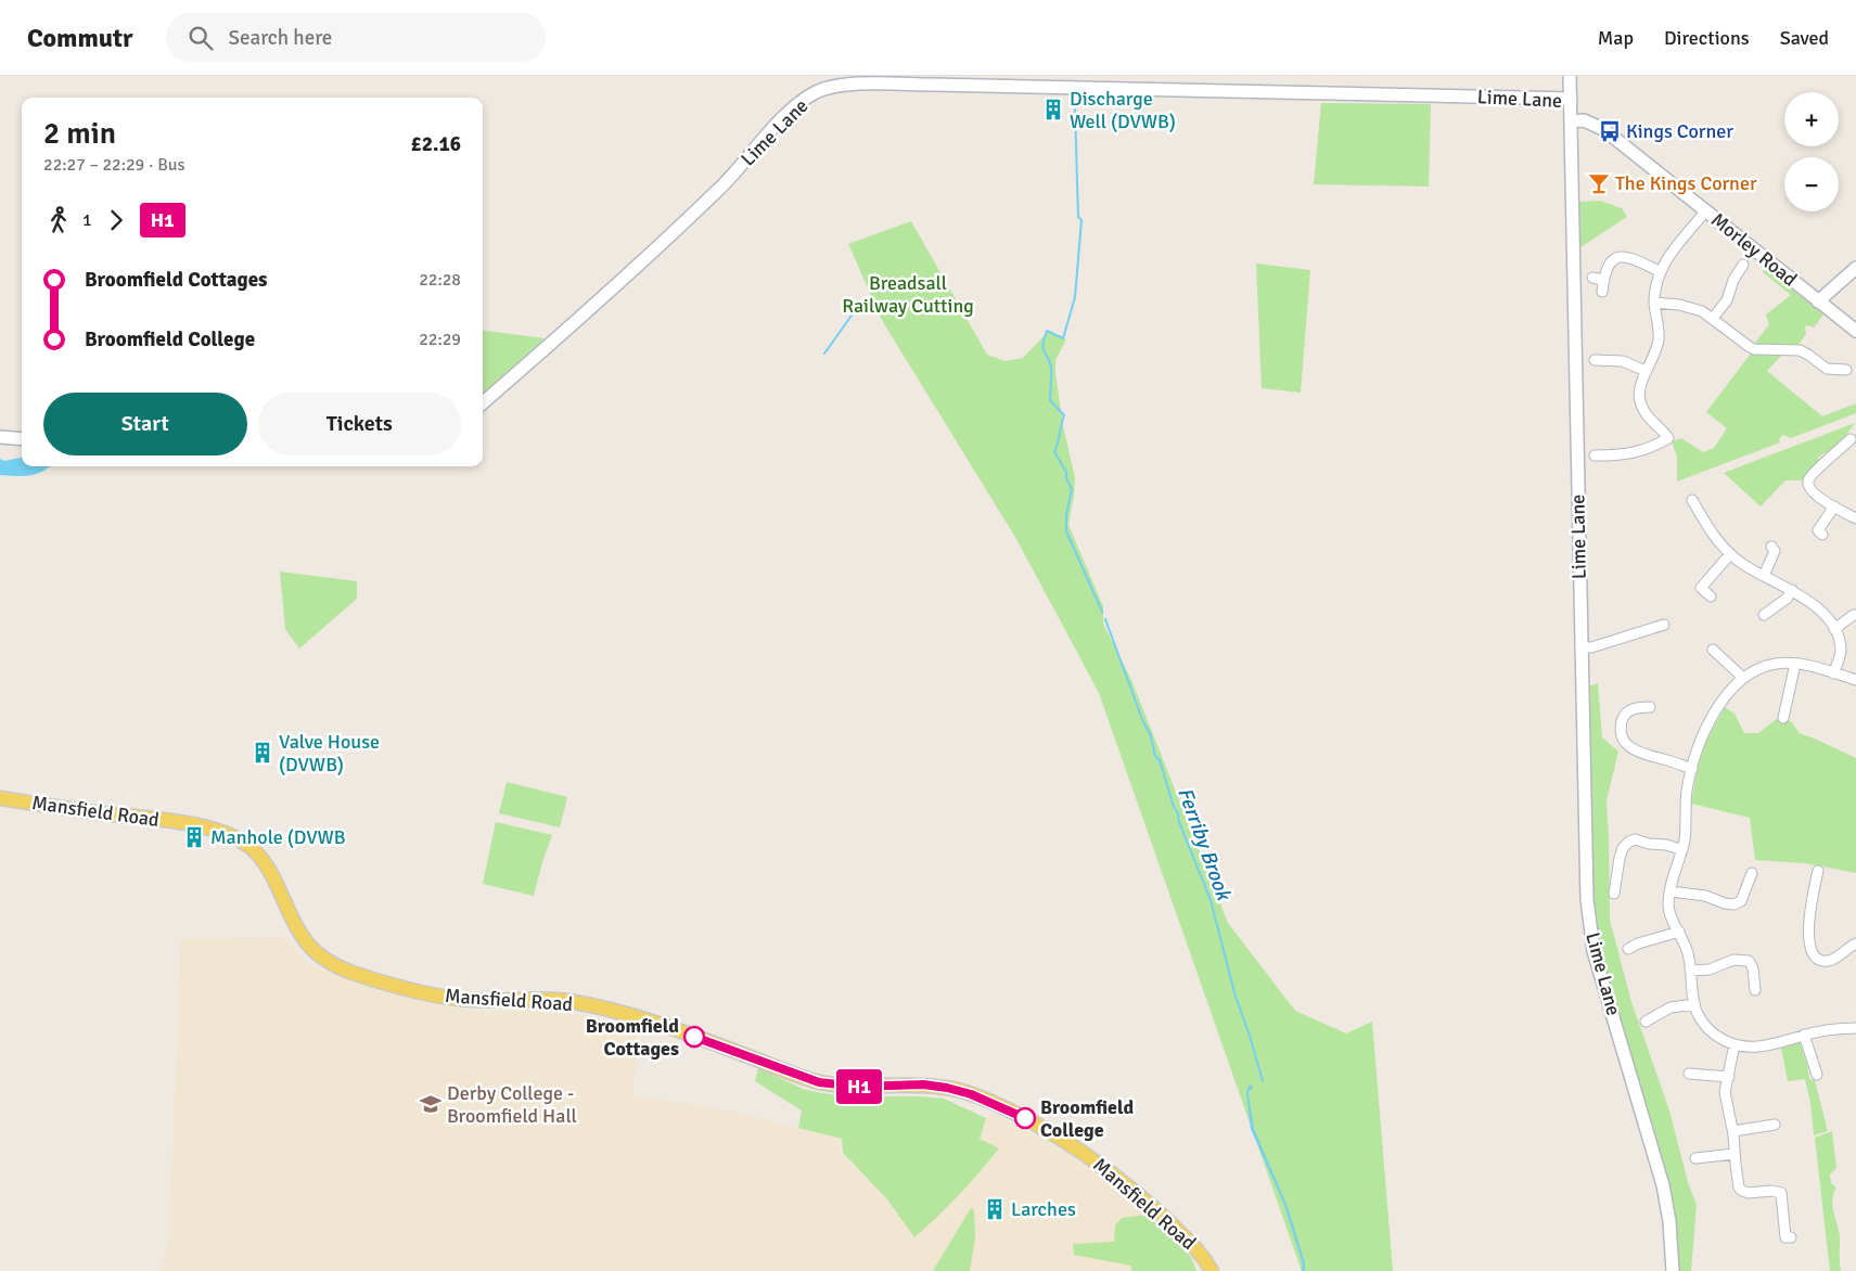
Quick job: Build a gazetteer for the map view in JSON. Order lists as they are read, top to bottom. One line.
{"streets":{"main road":["Mansfield Road"],"street":["Lime Lane","Morley Road"]},"crossings":[["Lime Lane","Morley Road"]],"water":["Ferriby Brook"],"parks":["Breadsall Railway Cutting"],"places":{"building":["Discharge Well (DVWB)","Valve House (DVWB)","Manhole (DVWB","Larches"],"bus stop":["Kings Corner"],"bar":["The Kings Corner"],"other":["Broomfield Cottages","Broomfield College"],"school or university":["Derby College - Broomfield Hall"]},"lines":["bus line H1"],"page":{"header":"Commutr","search":"Search here","nav":["Map","Directions","Saved"],"on_map":"H1","map_buttons":["+","−"],"heading":["2 min","22:27 – 22:29 · Bus","£2.16"],"legs":["1","H1"],"list":[{"name":"Broomfield Cottages","value":"22:28"},{"name":"Broomfield College","value":"22:29"}],"buttons":["Start","Tickets"]}}
